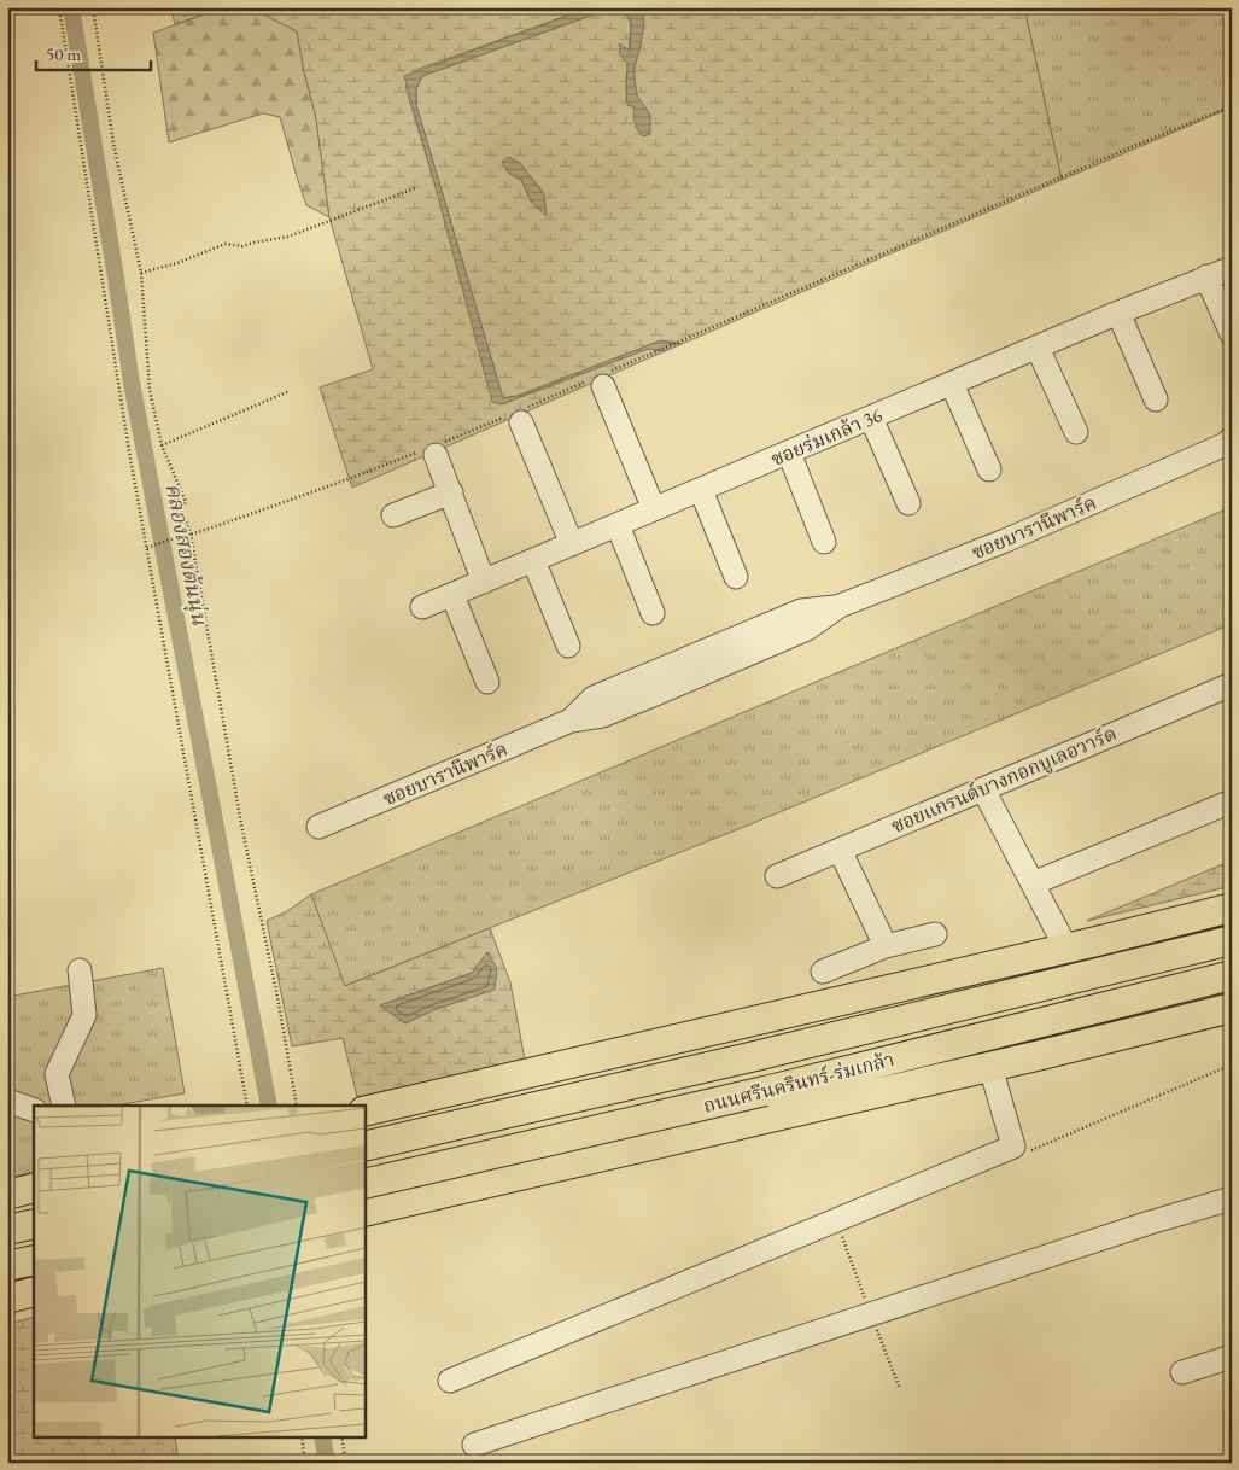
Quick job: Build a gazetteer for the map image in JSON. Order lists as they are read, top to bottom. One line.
{"streets":{"main road":["ถนนศรีนครินทร์-ร่มเกล้า"],"street":["ซอยร่มเกล้า 36","ซอยบารานีพาร์ค","ซอยแกรนด์บางกอกบูเลอวาร์ด"]},"water":["คลองสองต้นนุ่น"],"scale_bar":"50 m"}
